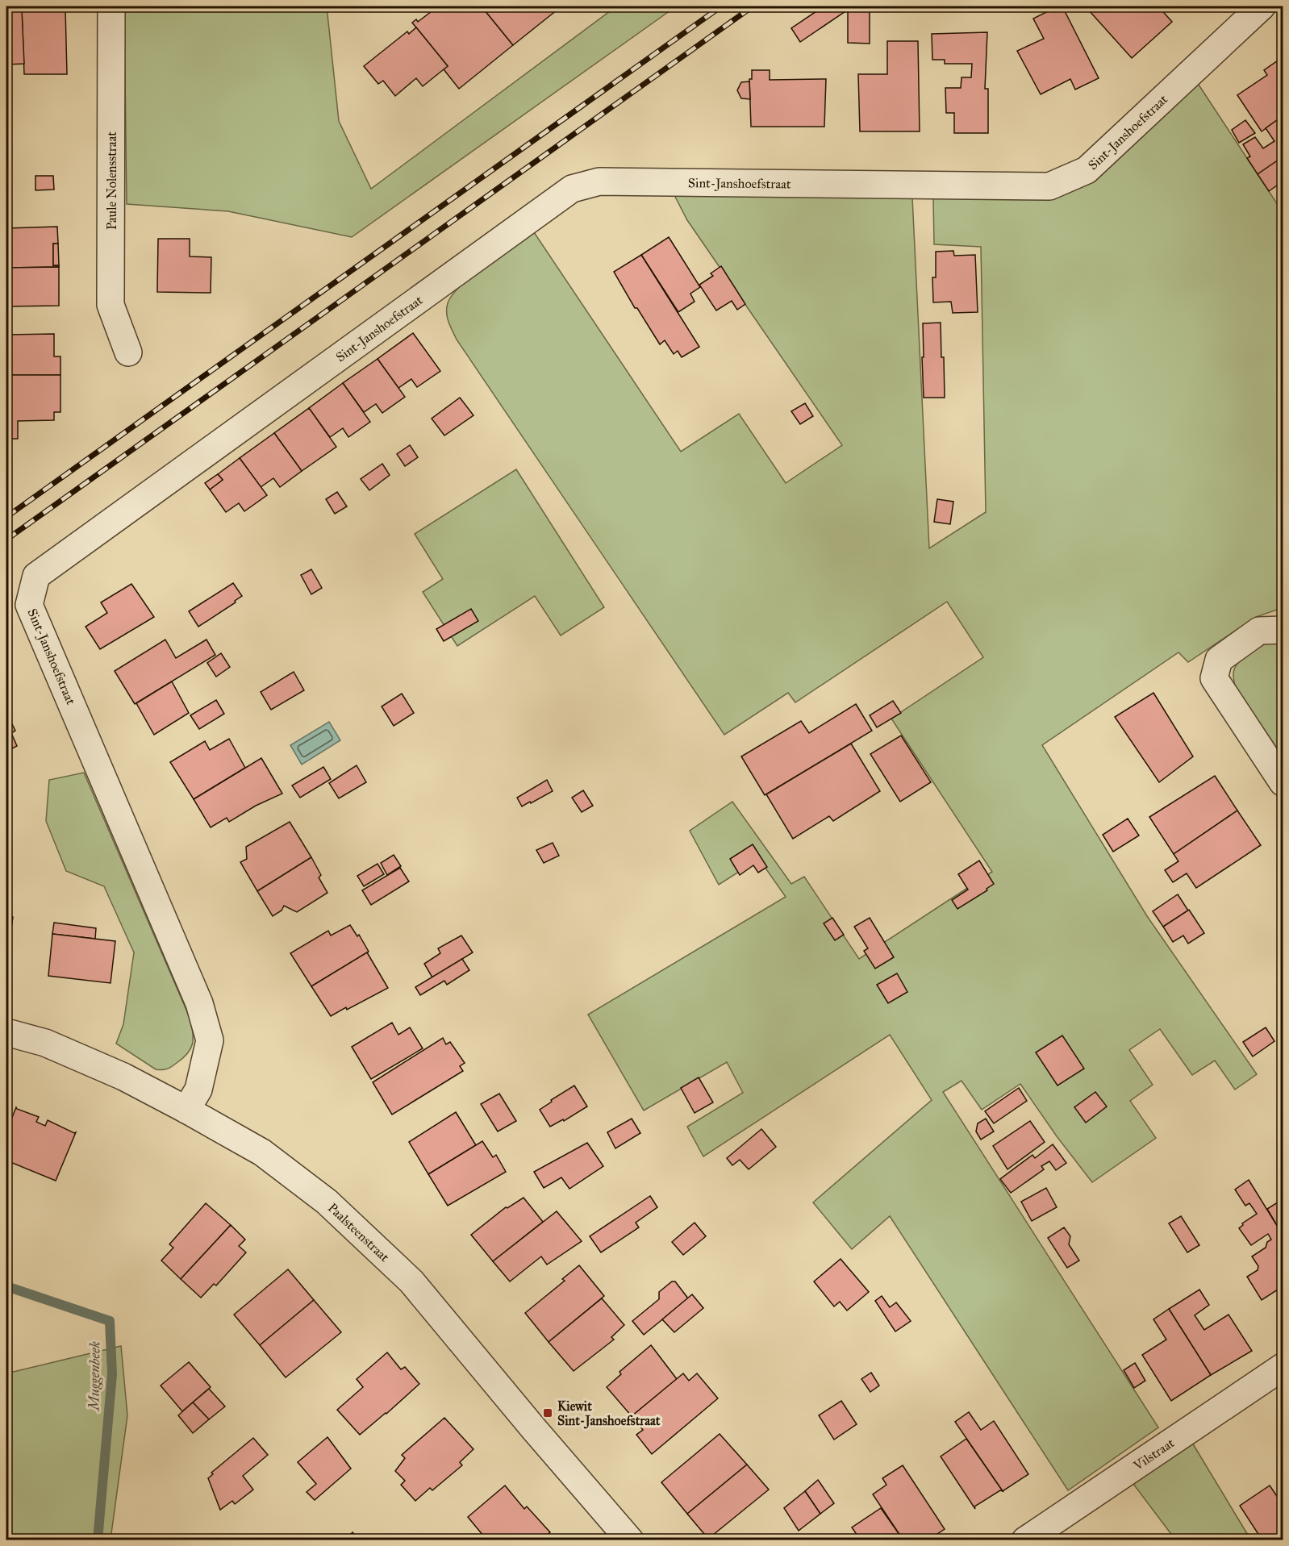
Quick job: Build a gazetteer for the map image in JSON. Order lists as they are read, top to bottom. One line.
{"streets":{"street":["Sint-Janshoefstraat","Paule Nolensstraat","Paalsteenstraat","Vilstraat"]},"crossings":[["Sint-Janshoefstraat","Paalsteenstraat"]],"water":["Muggenbeek"],"places":{"transit":["Kiewit Sint-Janshoefstraat"]}}
